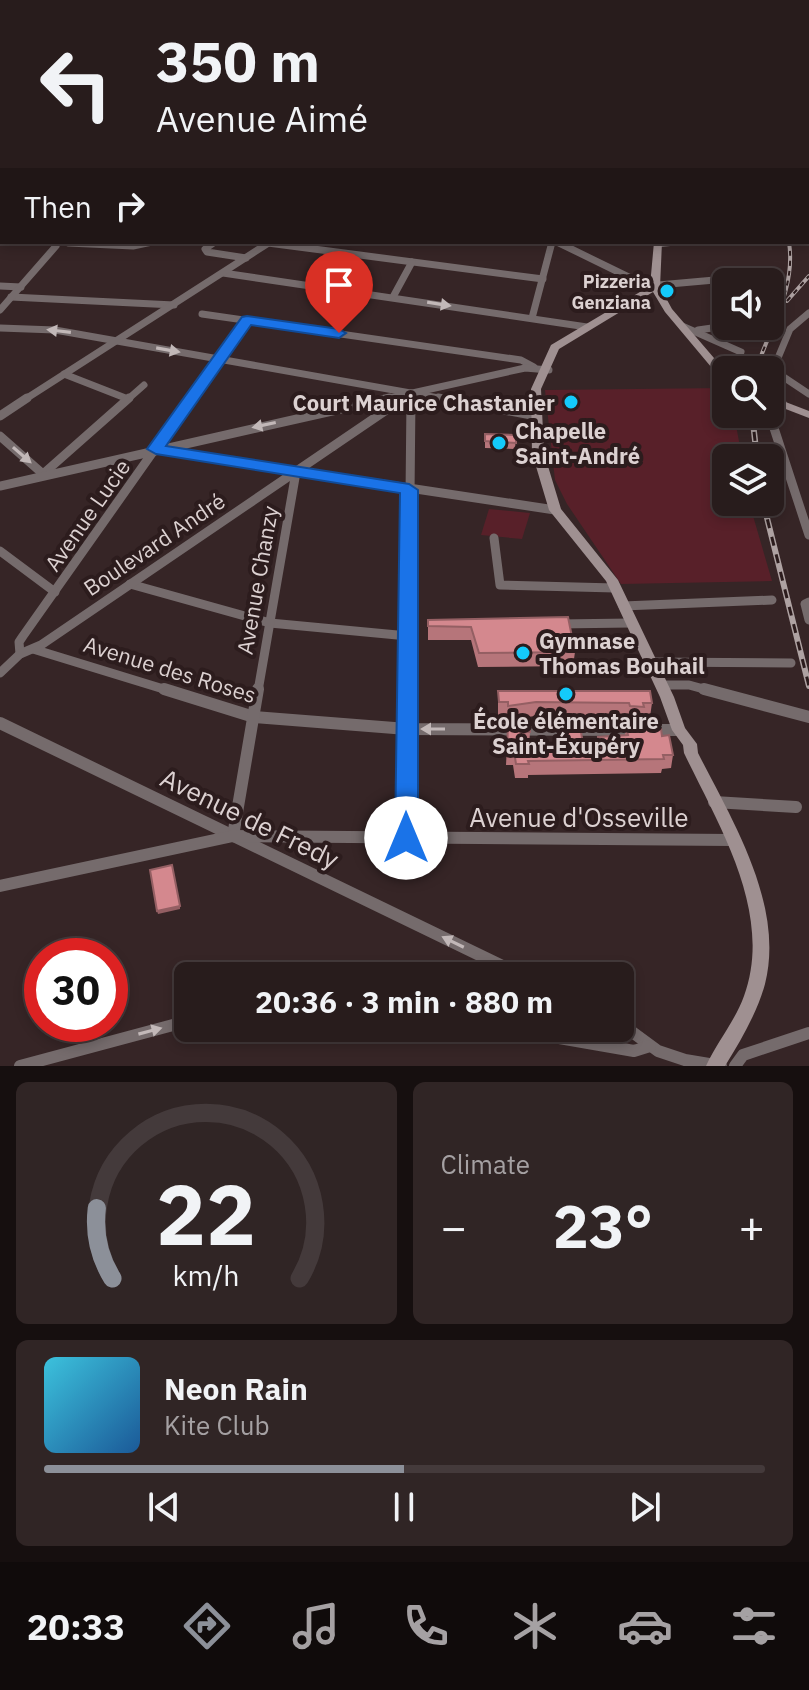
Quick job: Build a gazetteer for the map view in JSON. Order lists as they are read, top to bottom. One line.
{"streets":{"street":["Avenue Lucie","Boulevard André","Avenue Chanzy","Avenue des Roses","Avenue d'Osseville","Avenue de Fredy"]},"crossings":[["Avenue Lucie","Boulevard André"],["Boulevard André","Avenue Chanzy"],["Boulevard André","Avenue des Roses"],["Avenue Chanzy","Avenue des Roses"],["Avenue Chanzy","Avenue d'Osseville"],["Avenue Chanzy","Avenue de Fredy"],["Avenue d'Osseville","Avenue de Fredy"]],"one_way":["Avenue des Roses","Avenue de Fredy"],"places":["Pizzeria Genziana","Court Maurice Chastanier","Chapelle Saint-André","Gymnase Thomas Bouhail","École élémentaire Saint-Éxupéry"],"page":{"turn":["350 m","Avenue Aimé"],"then":"Then","limit":"30","trip":"20:36 · 3 min · 880 m","tile":"Climate","heat":["−","23°","+"],"song":["Neon Rain","Kite Club"],"tabs":"20:33","gauge":["22","km/h"]}}
